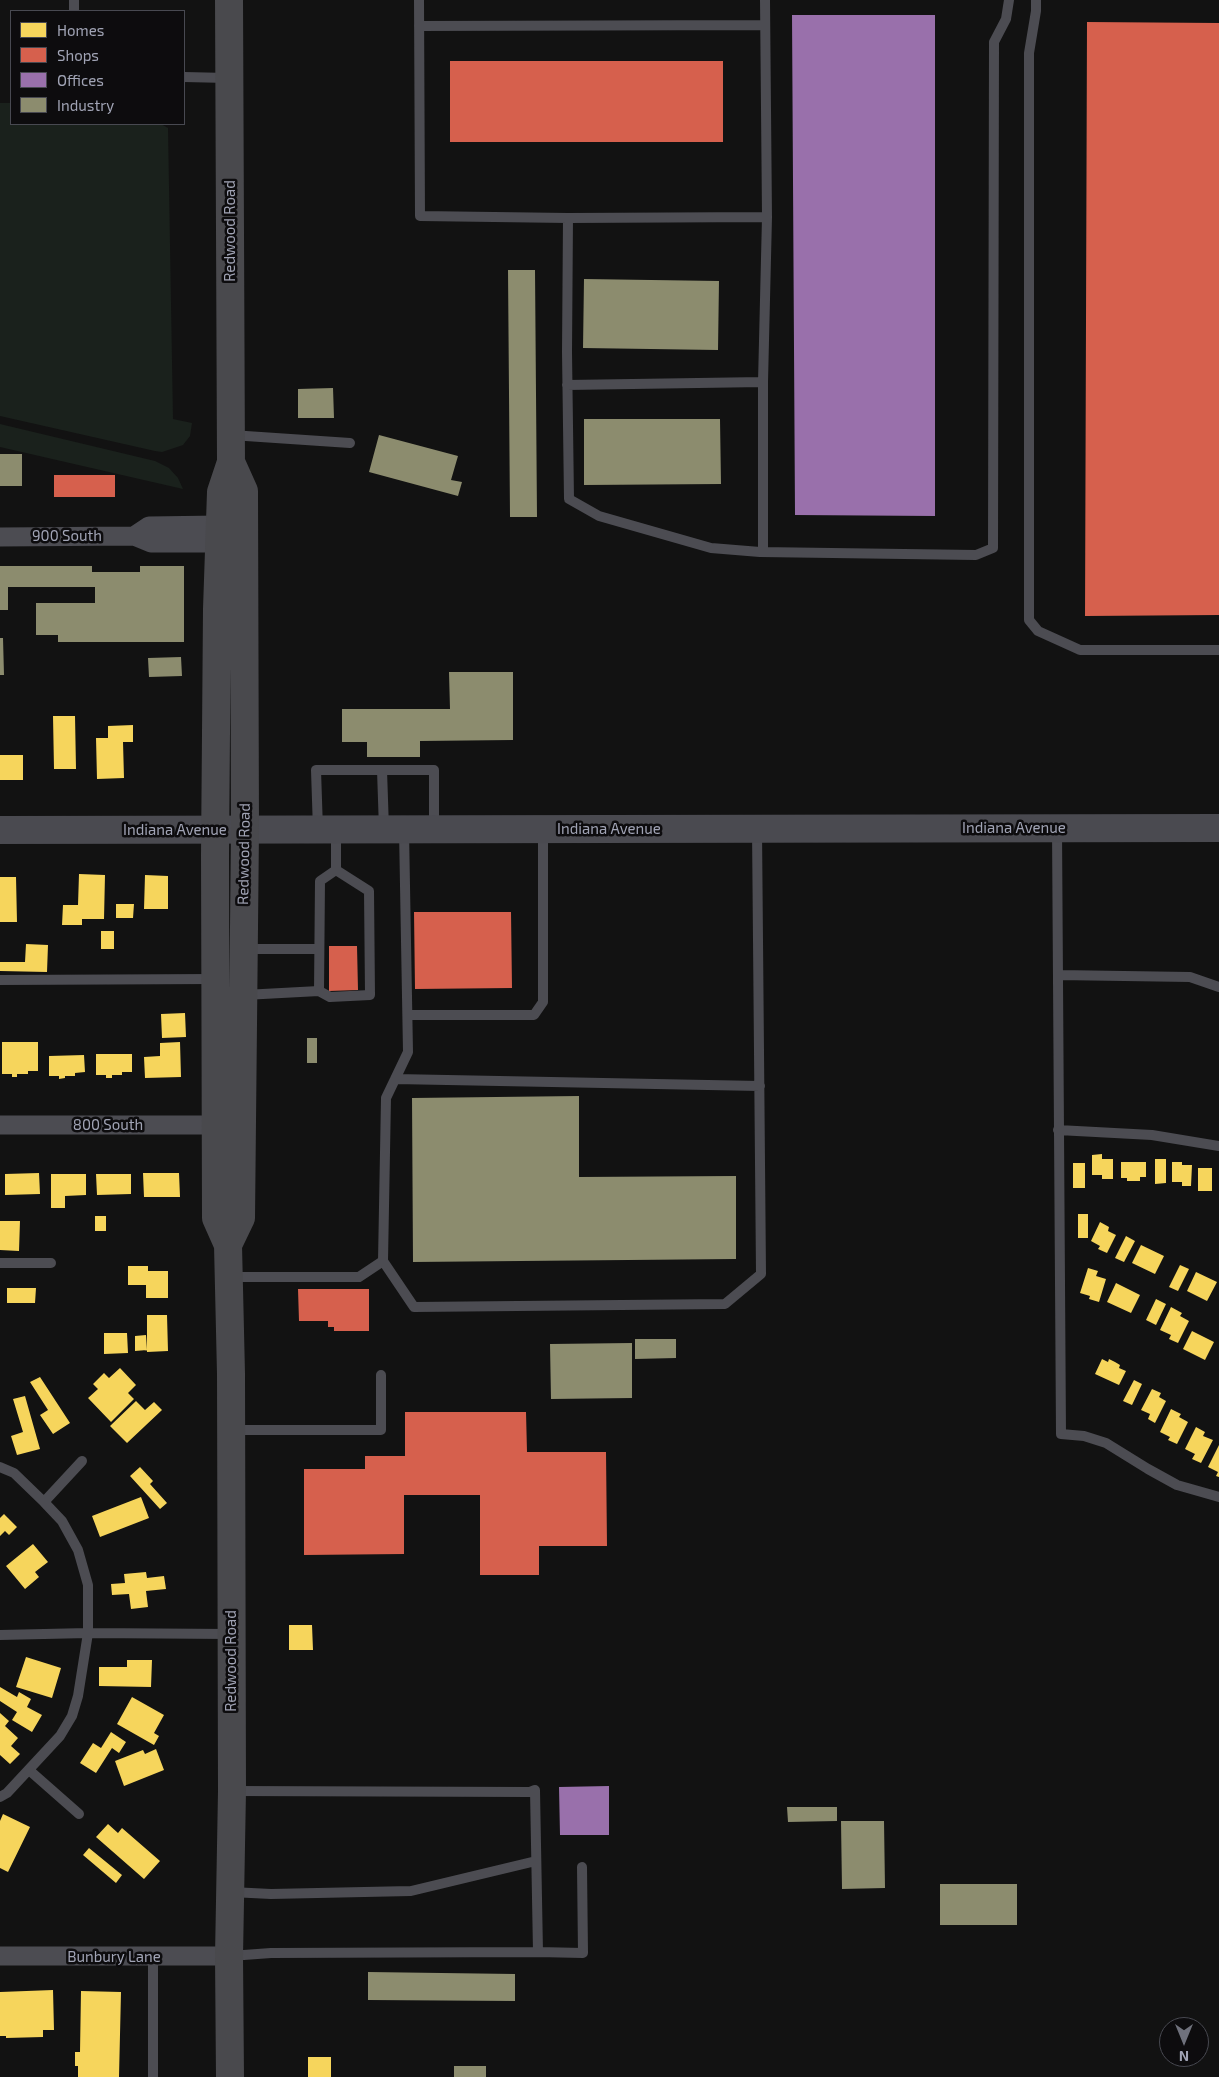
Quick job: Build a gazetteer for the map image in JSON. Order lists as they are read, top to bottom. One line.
{"streets":{"main road":["Redwood Road"],"street":["900 South","Indiana Avenue","800 South","Bunbury Lane"]},"crossings":[["Redwood Road","900 South"],["Redwood Road","Indiana Avenue"],["Redwood Road","800 South"],["Redwood Road","Bunbury Lane"]],"legend":["Homes","Shops","Offices","Industry"],"north":"bottom"}
